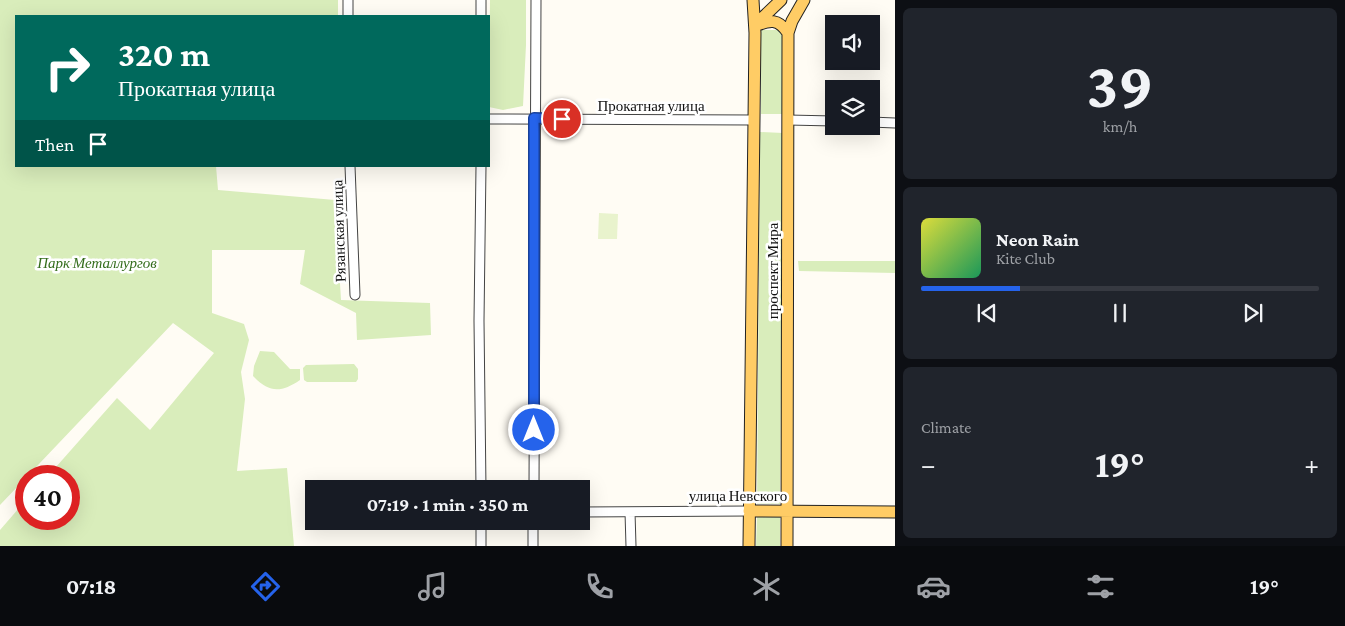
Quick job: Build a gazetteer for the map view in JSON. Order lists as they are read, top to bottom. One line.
{"streets":{"main road":["проспект Мира","улица Невского"],"street":["Прокатная улица","Рязанская улица"]},"crossings":[["Прокатная улица","проспект Мира"],["проспект Мира","улица Невского"]],"parks":["Парк Металлургов"],"page":{"tile":[["39","km/h"],"Climate"],"turn":["320 m","Прокатная улица"],"then":"Then","song":["Neon Rain","Kite Club"],"heat":["−","19°","+"],"limit":"40","trip":"07:19 · 1 min · 350 m","tabs":["07:18","19°"]}}
